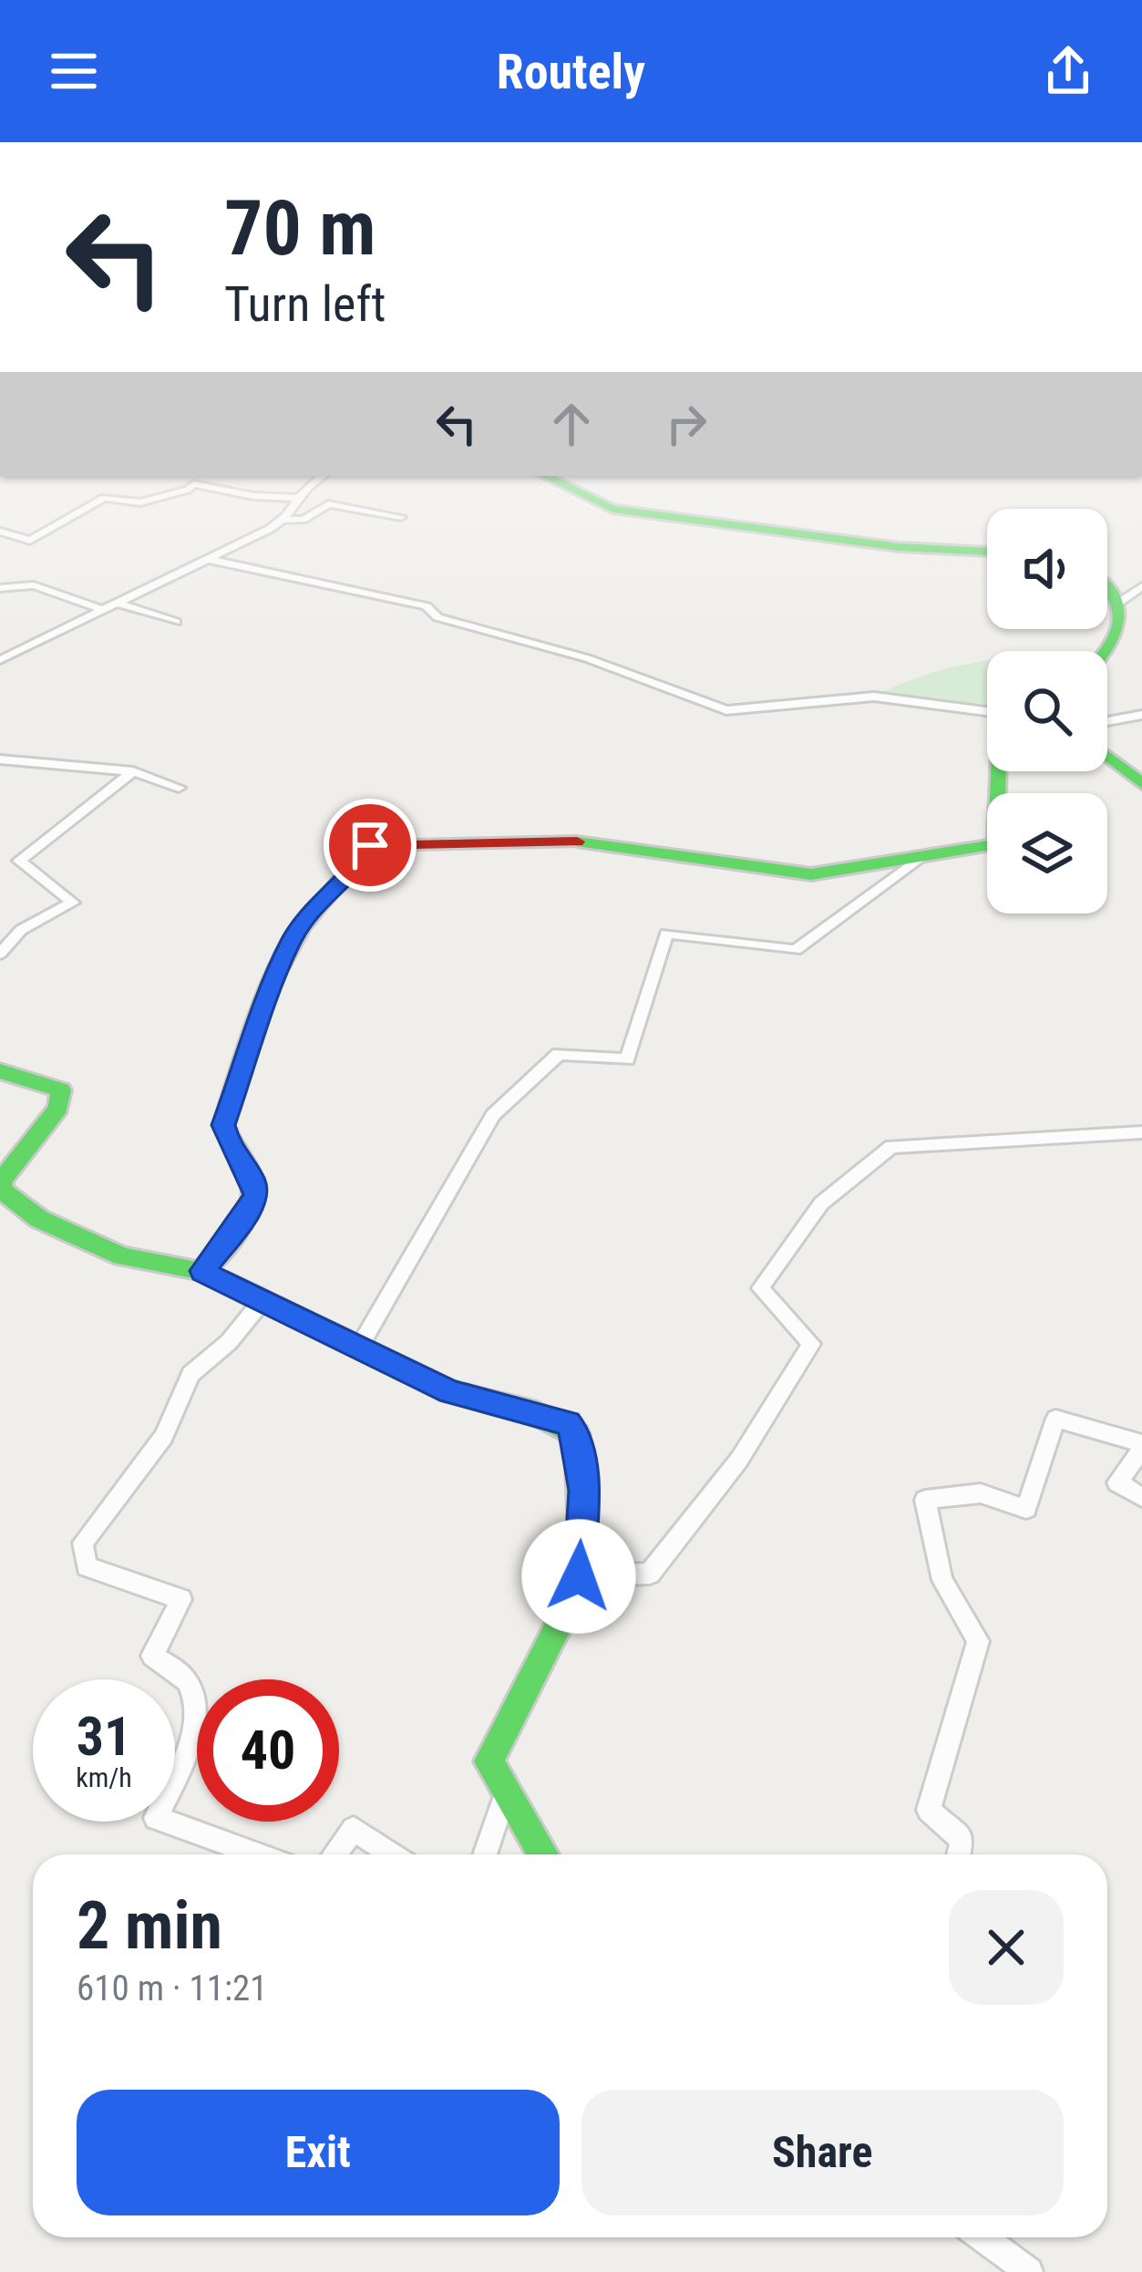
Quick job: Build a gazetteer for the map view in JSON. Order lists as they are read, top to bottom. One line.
{"page":{"header":"Routely","turn":["70 m","Turn left"],"speed":"31 km/h","limit":"40","heading":["2 min","610 m · 11:21"],"buttons":["Exit","Share"]}}
